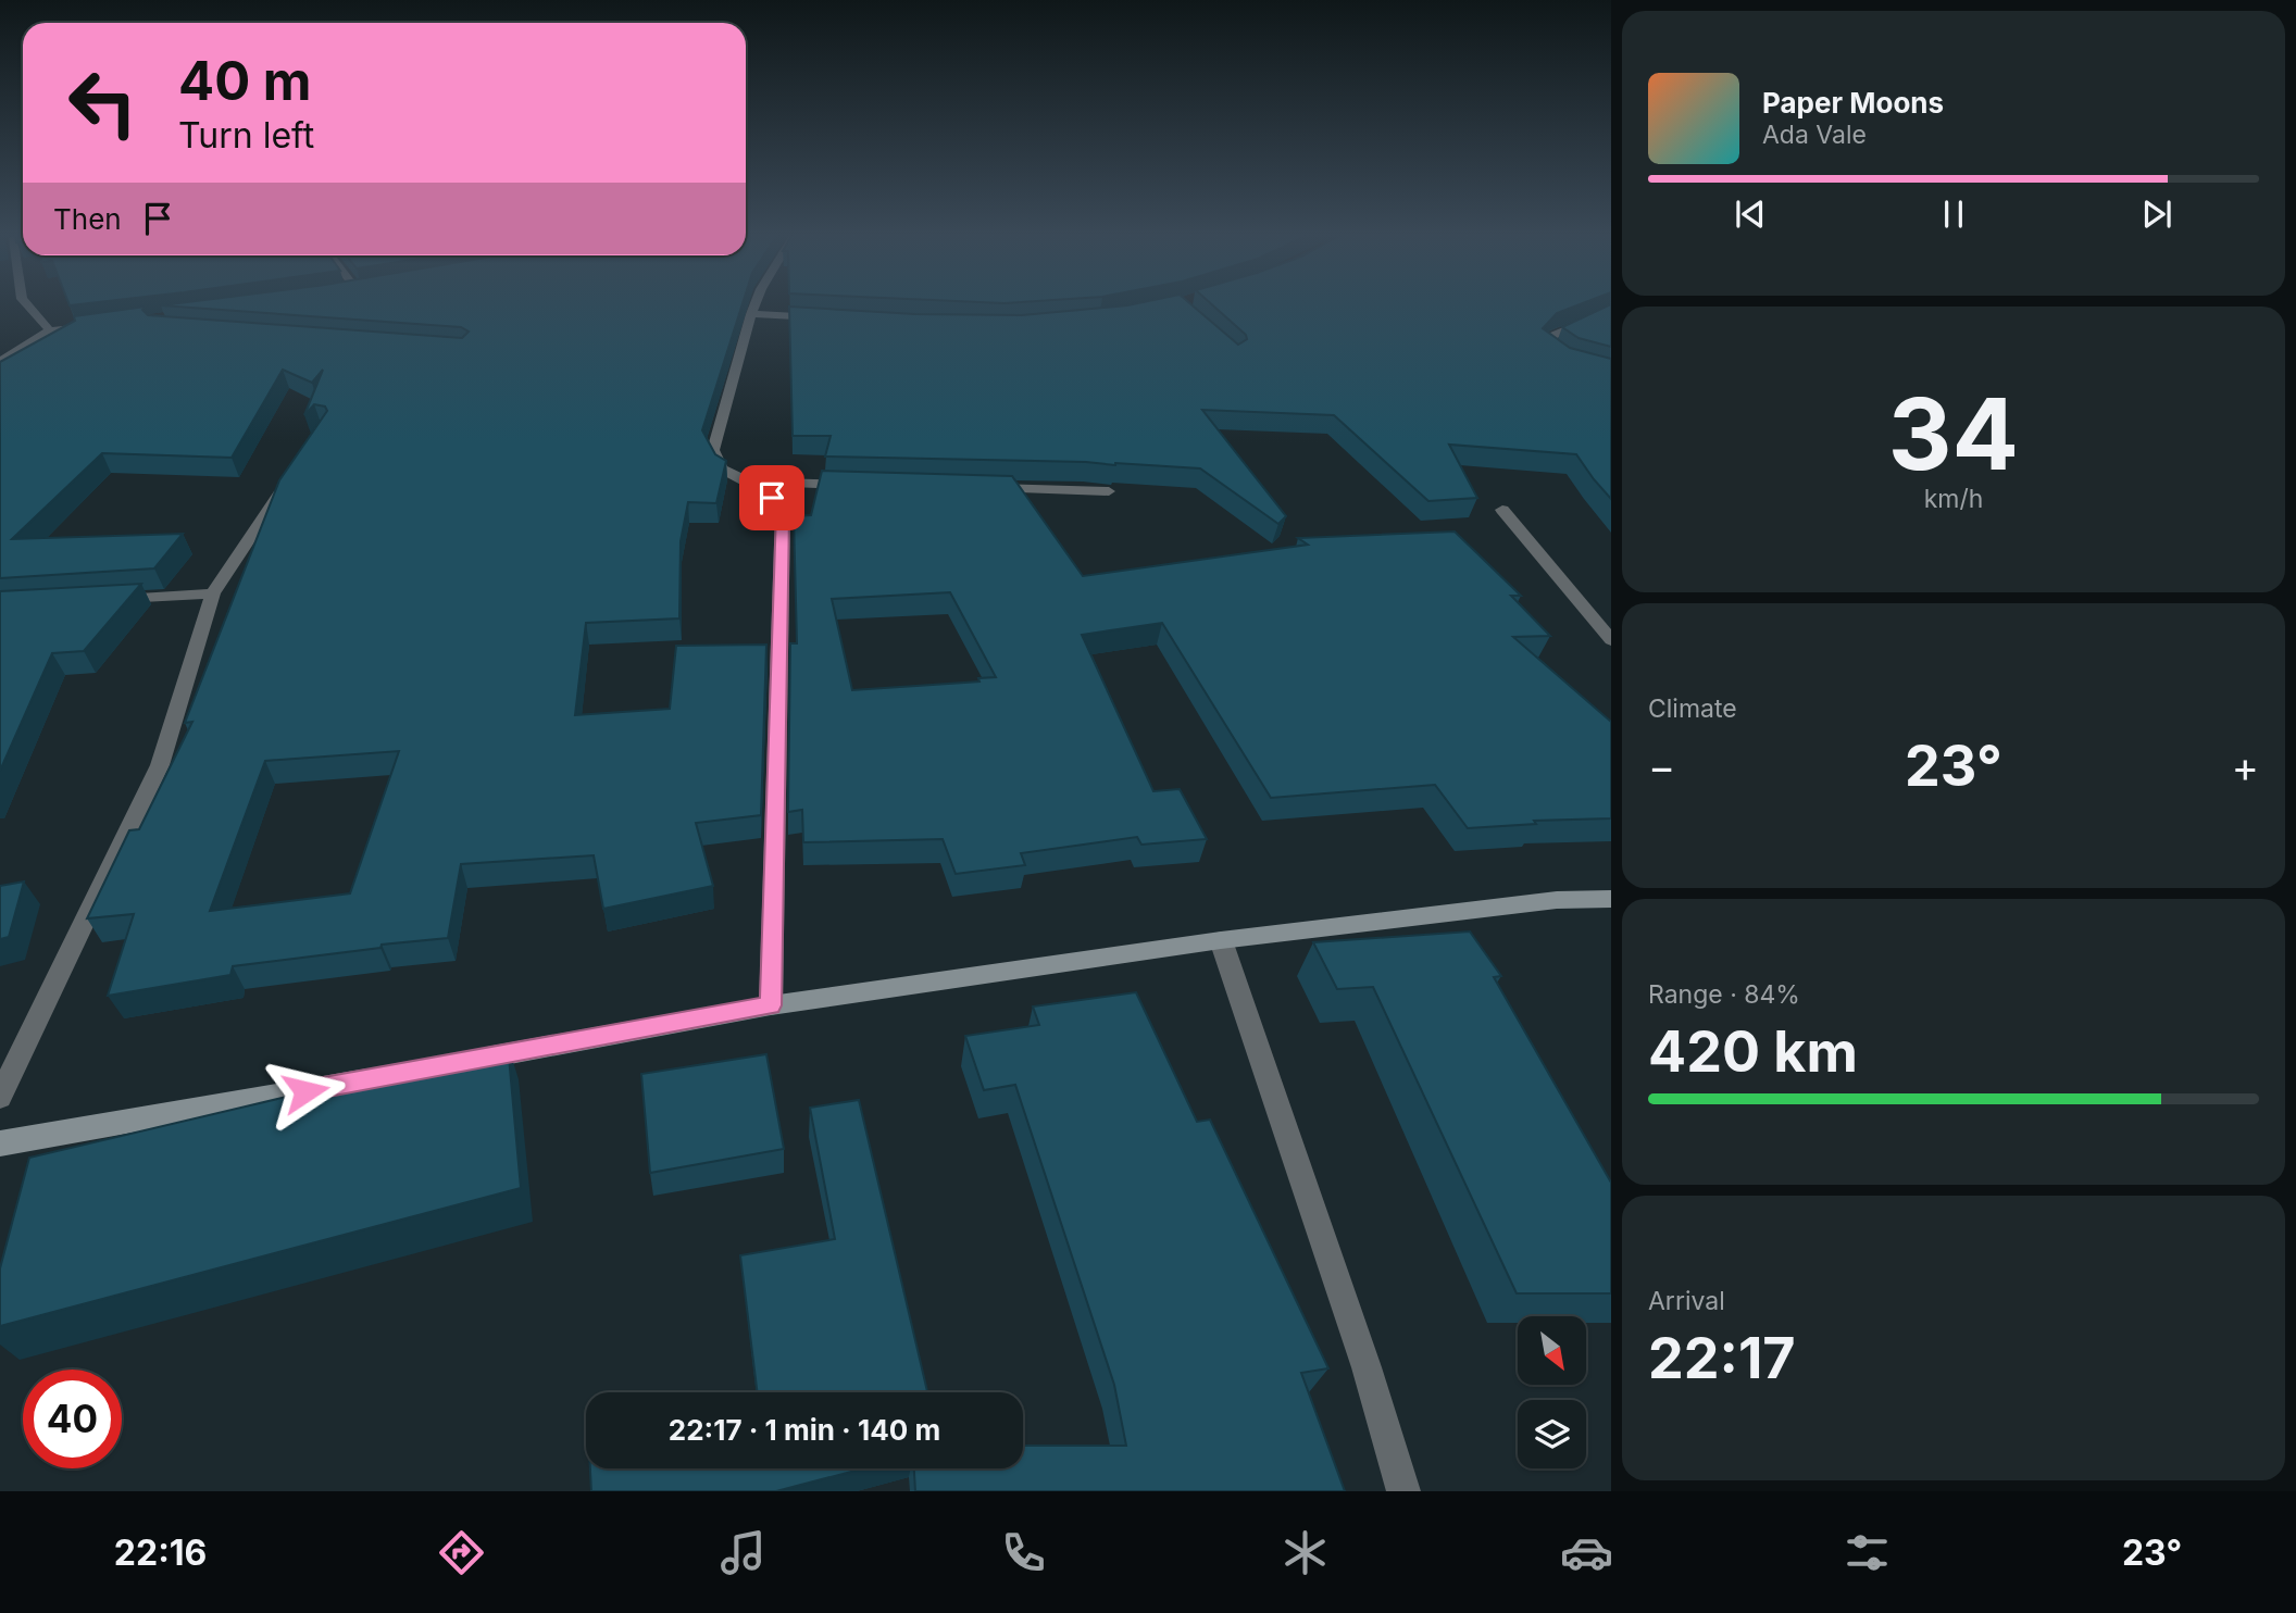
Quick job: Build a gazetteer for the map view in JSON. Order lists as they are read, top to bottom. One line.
{"north":"bottom right","page":{"turn":["40 m","Turn left"],"song":["Paper Moons","Ada Vale"],"then":"Then","tile":[["34","km/h"],"Climate",["Range · 84%","420 km"],["Arrival","22:17"]],"heat":["−","23°","+"],"limit":"40","trip":"22:17 · 1 min · 140 m","tabs":["22:16","23°"]}}
